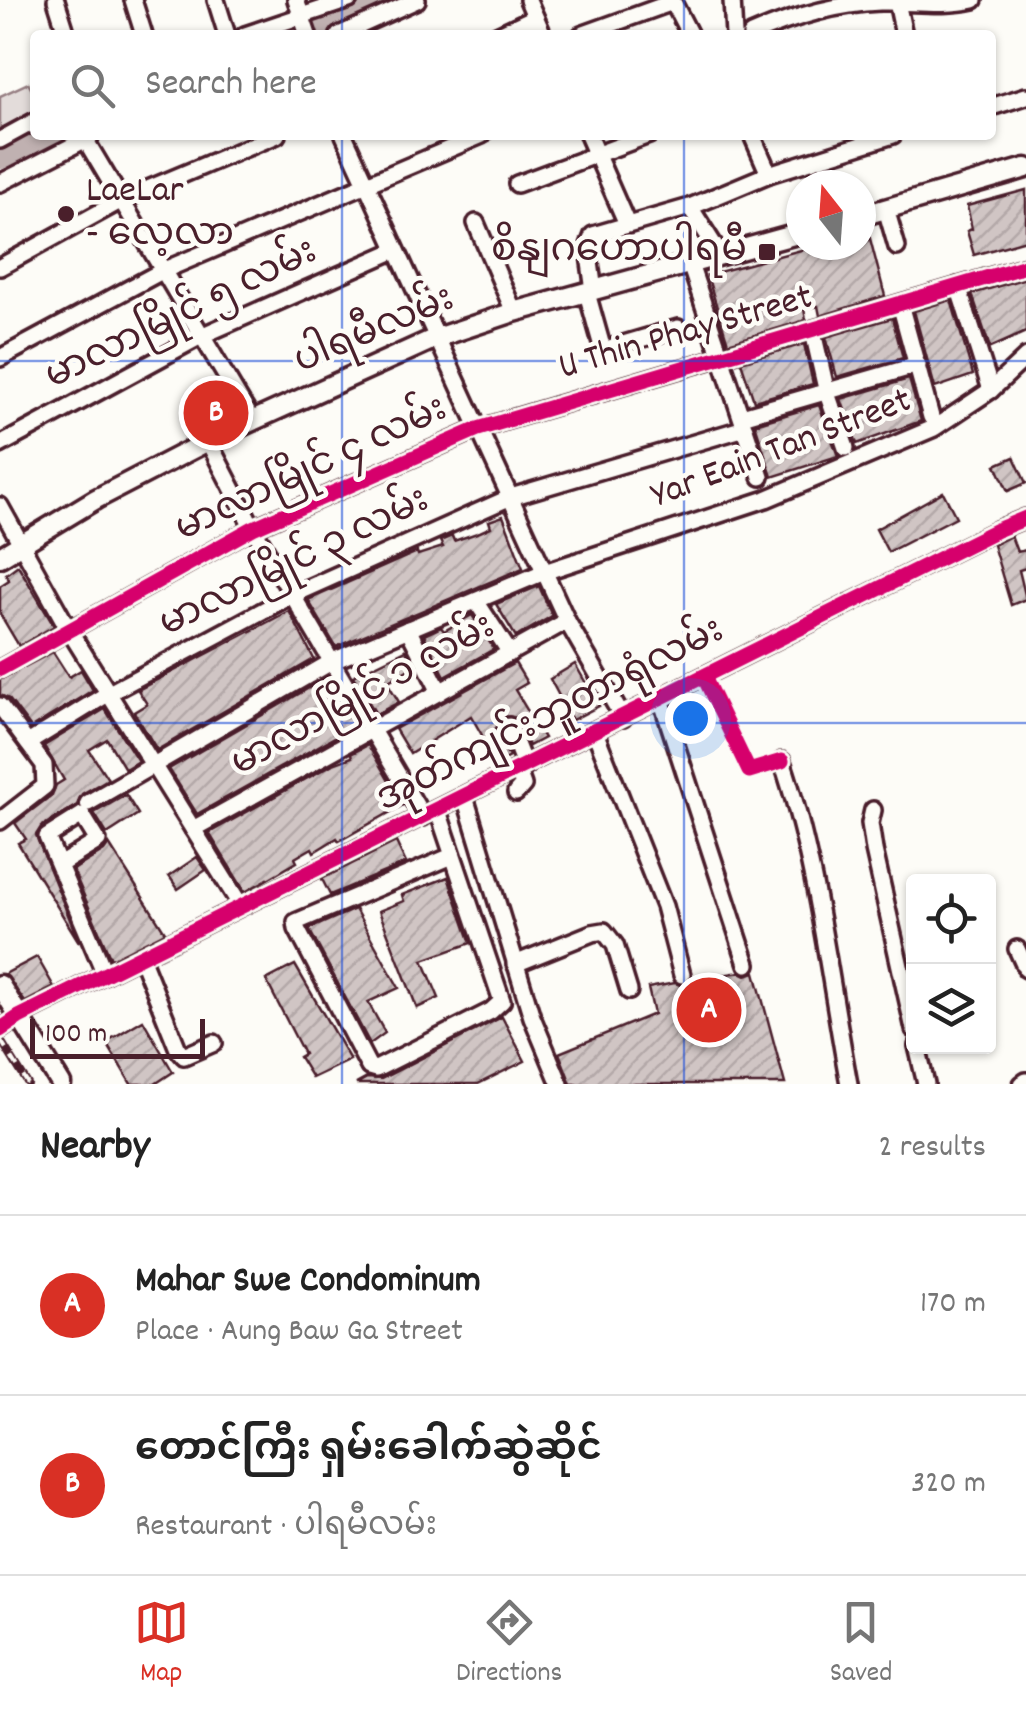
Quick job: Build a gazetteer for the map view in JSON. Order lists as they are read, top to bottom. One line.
{"streets":{"main road":["ပါရမီလမ်း"],"street":["မာလာမြိုင် ၅ လမ်း","U Thin Phay Street","Yar Eain Tan Street","မာလာမြိုင် ၄ လမ်း","မာလာမြိုင် ၃ လမ်း","မာလာမြိုင် ၁ လမ်း","အုတ်ကျင်းဘူတာရုံလမ်း"]},"crossings":[["U Thin Phay Street","မာလာမြိုင် ၄ လမ်း"]],"places":{"other":["LaeLar - လေ့လာ"],"transit":["စိနျဂဟောပါရမီ"]},"scale_bar":"100 m","north":"top","page":{"search":"Search here","pins":["B","A"],"scale":"100 m","heading":["Nearby","2 results"],"list":[{"mark":"A","name":"Mahar Swe Condominum","note":"Place · Aung Baw Ga Street","value":"170 m"},{"mark":"B","name":"တောင်ကြီး ရှမ်းခေါက်ဆွဲဆိုင်","note":"Restaurant · ပါရမီလမ်း","value":"320 m"}],"nav":["Map","Directions","Saved"]}}
